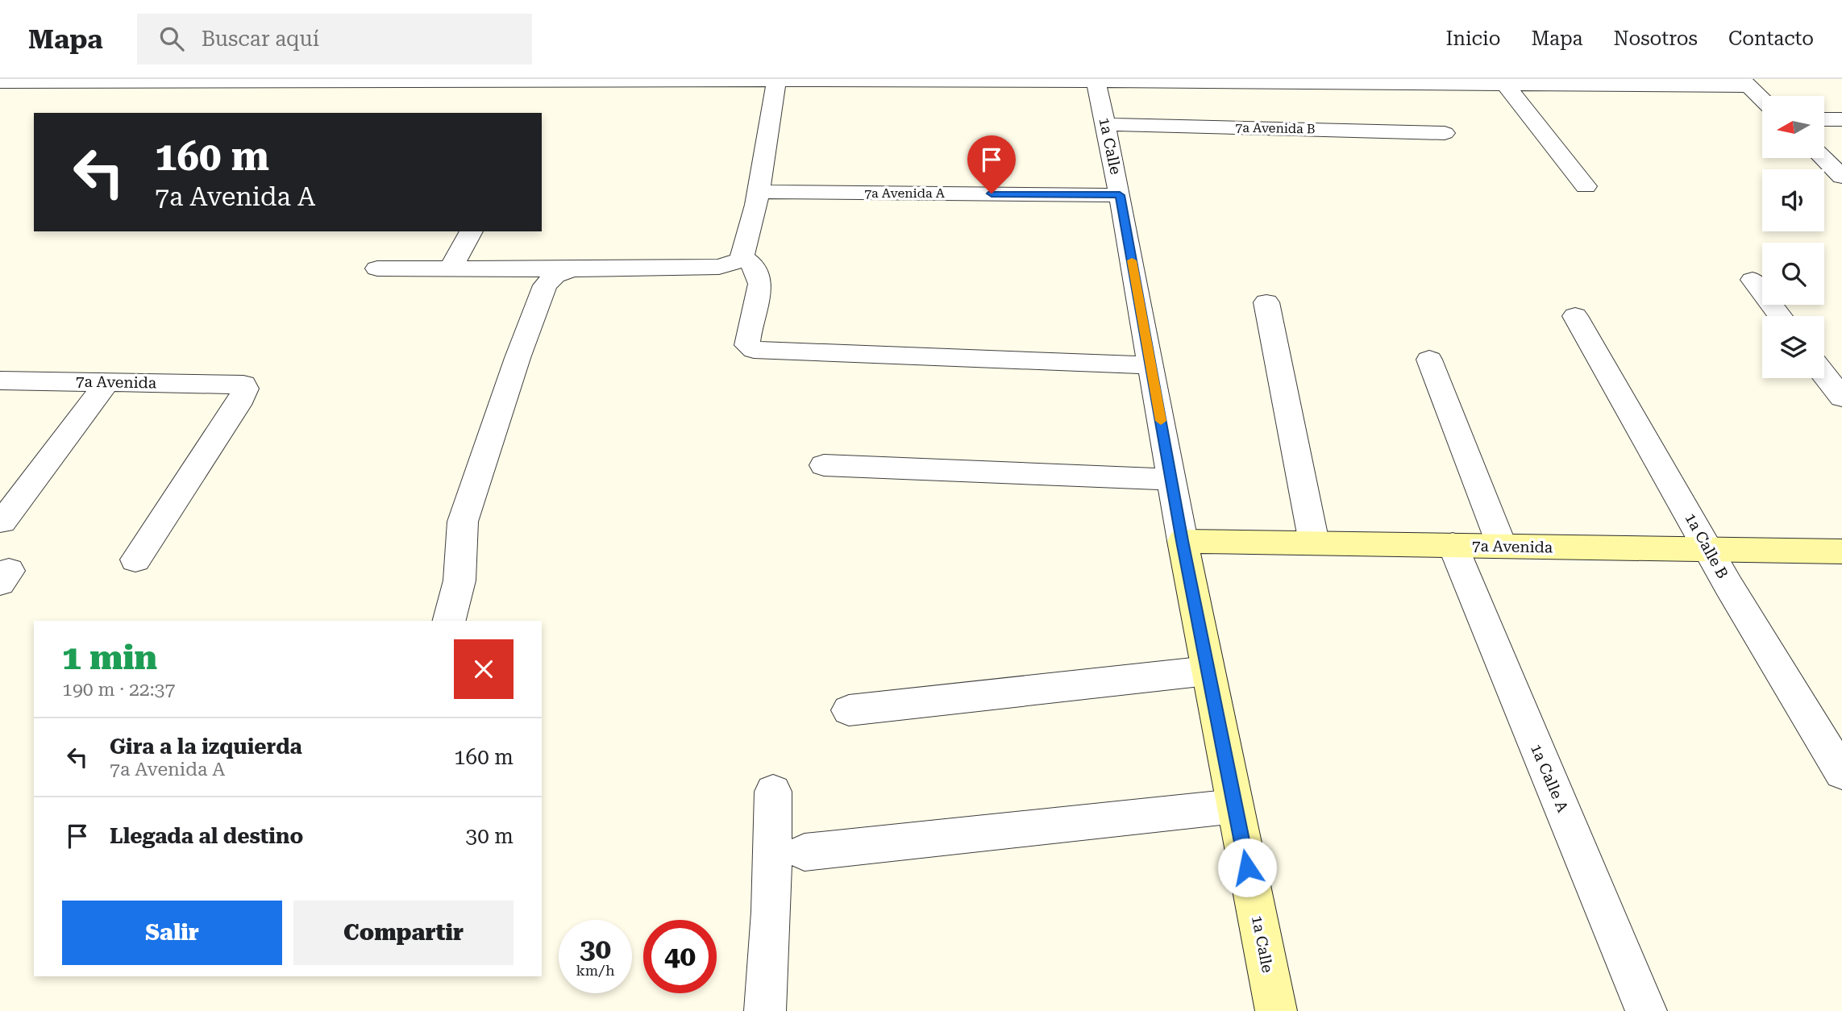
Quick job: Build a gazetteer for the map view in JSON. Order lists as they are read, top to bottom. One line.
{"streets":{"street":["7a Avenida B","1a Calle","7a Avenida A","7a Avenida","1a Calle B","1a Calle A"]},"crossings":[["7a Avenida B","1a Calle"],["1a Calle","7a Avenida A"],["1a Calle","7a Avenida"],["7a Avenida","1a Calle B"],["7a Avenida","1a Calle A"]],"north":"left","page":{"header":"Mapa","search":"Buscar aquí","nav":["Inicio","Mapa","Nosotros","Contacto"],"turn":["160 m","7a Avenida A"],"heading":["1 min","190 m · 22:37"],"list":[{"name":"Gira a la izquierda","note":"7a Avenida A","value":"160 m"},{"name":"Llegada al destino","value":"30 m"}],"buttons":["Salir","Compartir"],"speed":"30 km/h","limit":"40"}}
